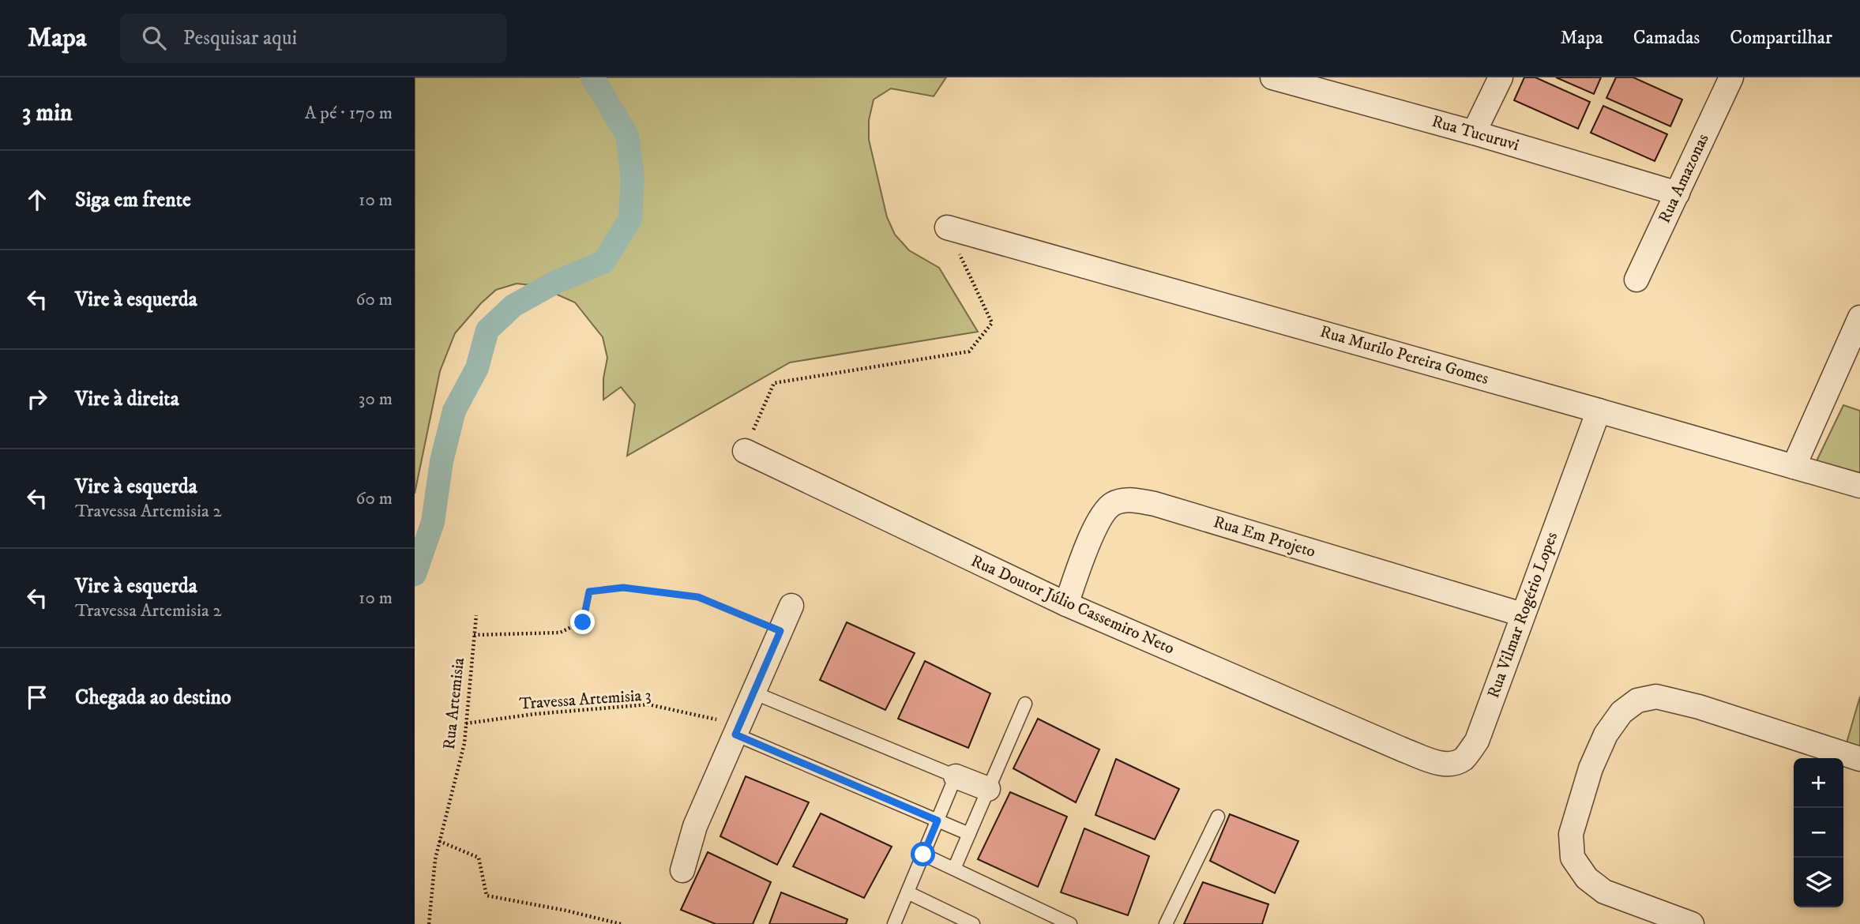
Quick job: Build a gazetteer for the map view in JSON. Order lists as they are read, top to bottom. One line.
{"streets":{"street":["Rua Tucuruvi","Rua Amazonas","Rua Murilo Pereira Gomes","Rua Em Projeto","Rua Doutor Júlio Cassemiro Neto","Rua Vilmar Rogério Lopes"],"path":["Travessa Artemisia 3","Rua Artemisia"]},"crossings":[["Rua Tucuruvi","Rua Amazonas"],["Rua Murilo Pereira Gomes","Rua Vilmar Rogério Lopes"],["Rua Em Projeto","Rua Doutor Júlio Cassemiro Neto"],["Rua Em Projeto","Rua Vilmar Rogério Lopes"],["Rua Doutor Júlio Cassemiro Neto","Rua Vilmar Rogério Lopes"],["Travessa Artemisia 3","Rua Artemisia"]],"page":{"header":"Mapa","search":"Pesquisar aqui","nav":["Mapa","Camadas","Compartilhar"],"heading":["3 min","A pé · 170 m"],"list":[["Siga em frente","10 m"],["Vire à esquerda","60 m"],["Vire à direita","30 m"],["Vire à esquerda","Travessa Artemisia 2","60 m"],["Vire à esquerda","Travessa Artemisia 2","10 m"],"Chegada ao destino"],"map_buttons":["+","−"]}}
